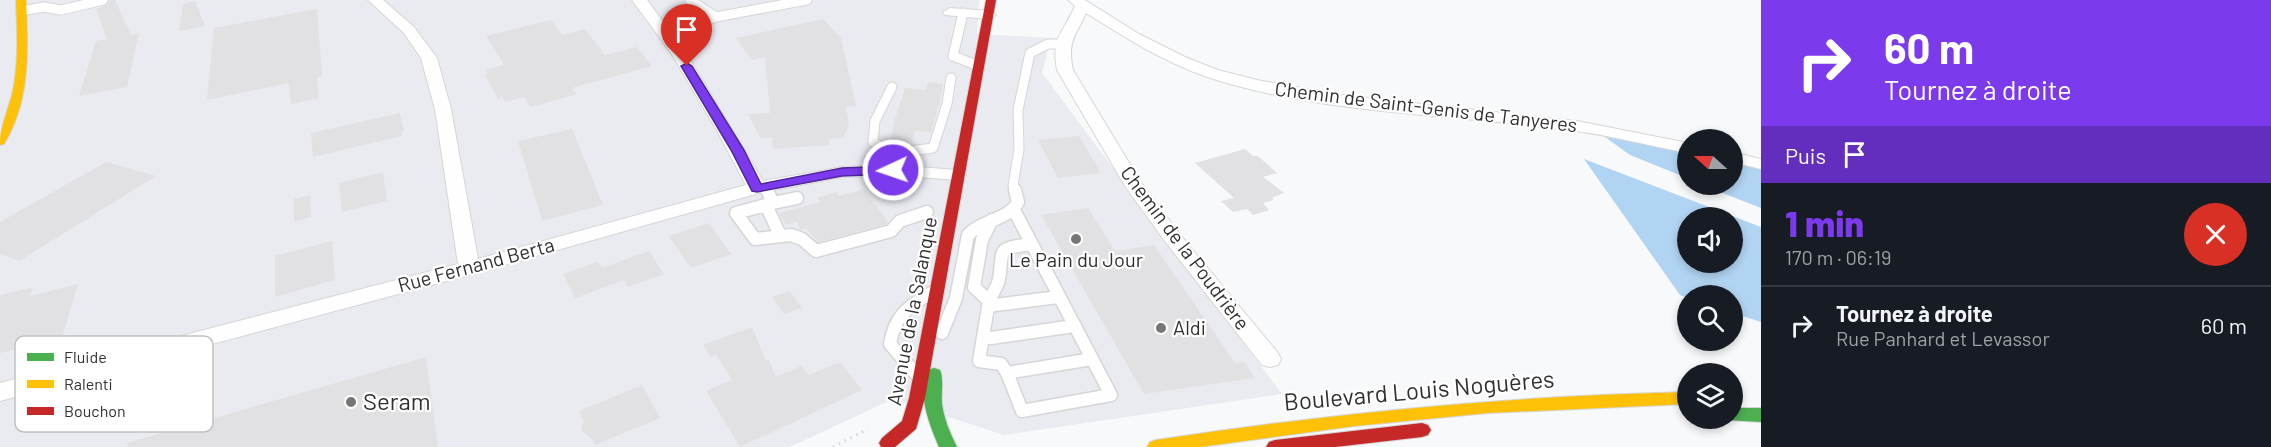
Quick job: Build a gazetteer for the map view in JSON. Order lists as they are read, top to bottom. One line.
{"streets":{"main road":["Avenue de la Salanque","Boulevard Louis Noguères"],"street":["Chemin de Saint-Genis de Tanyeres","Chemin de la Poudrière","Rue Fernand Berta"]},"crossings":[["Rue Fernand Berta","Avenue de la Salanque"]],"places":["Le Pain du Jour","Aldi","Seram"],"legend":["Fluide","Ralenti","Bouchon"],"north":"left","page":{"turn":["60 m","Tournez à droite"],"then":"Puis","heading":["1 min","170 m · 06:19"],"list":[{"name":"Tournez à droite","note":"Rue Panhard et Levassor","value":"60 m"}]}}
